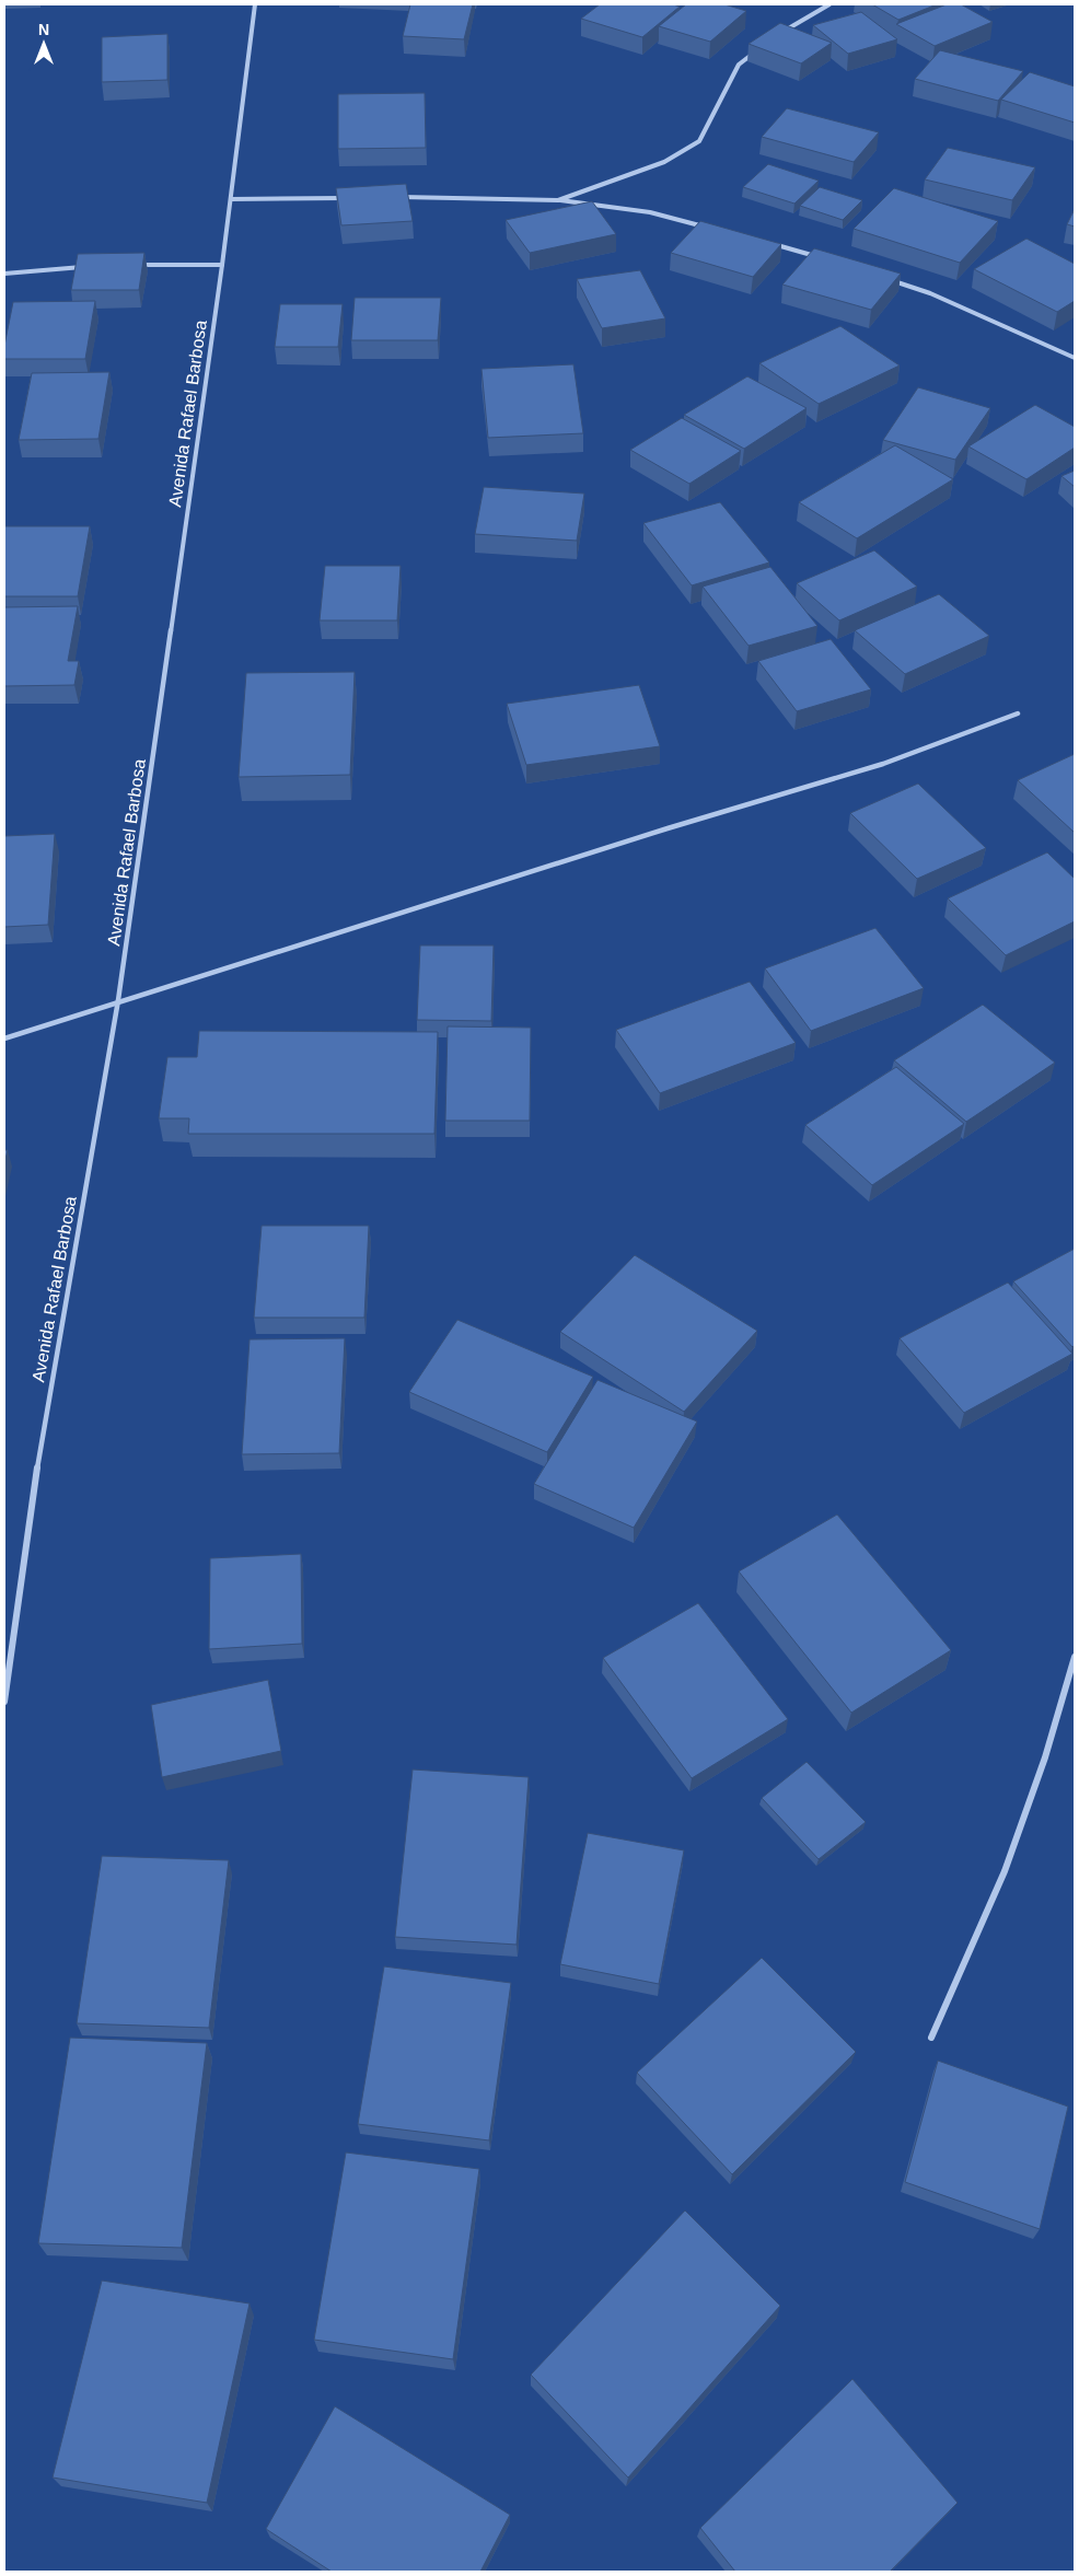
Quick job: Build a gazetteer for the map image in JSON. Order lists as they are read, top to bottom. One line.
{"streets":{"street":["Avenida Rafael Barbosa"]},"north":"top"}
